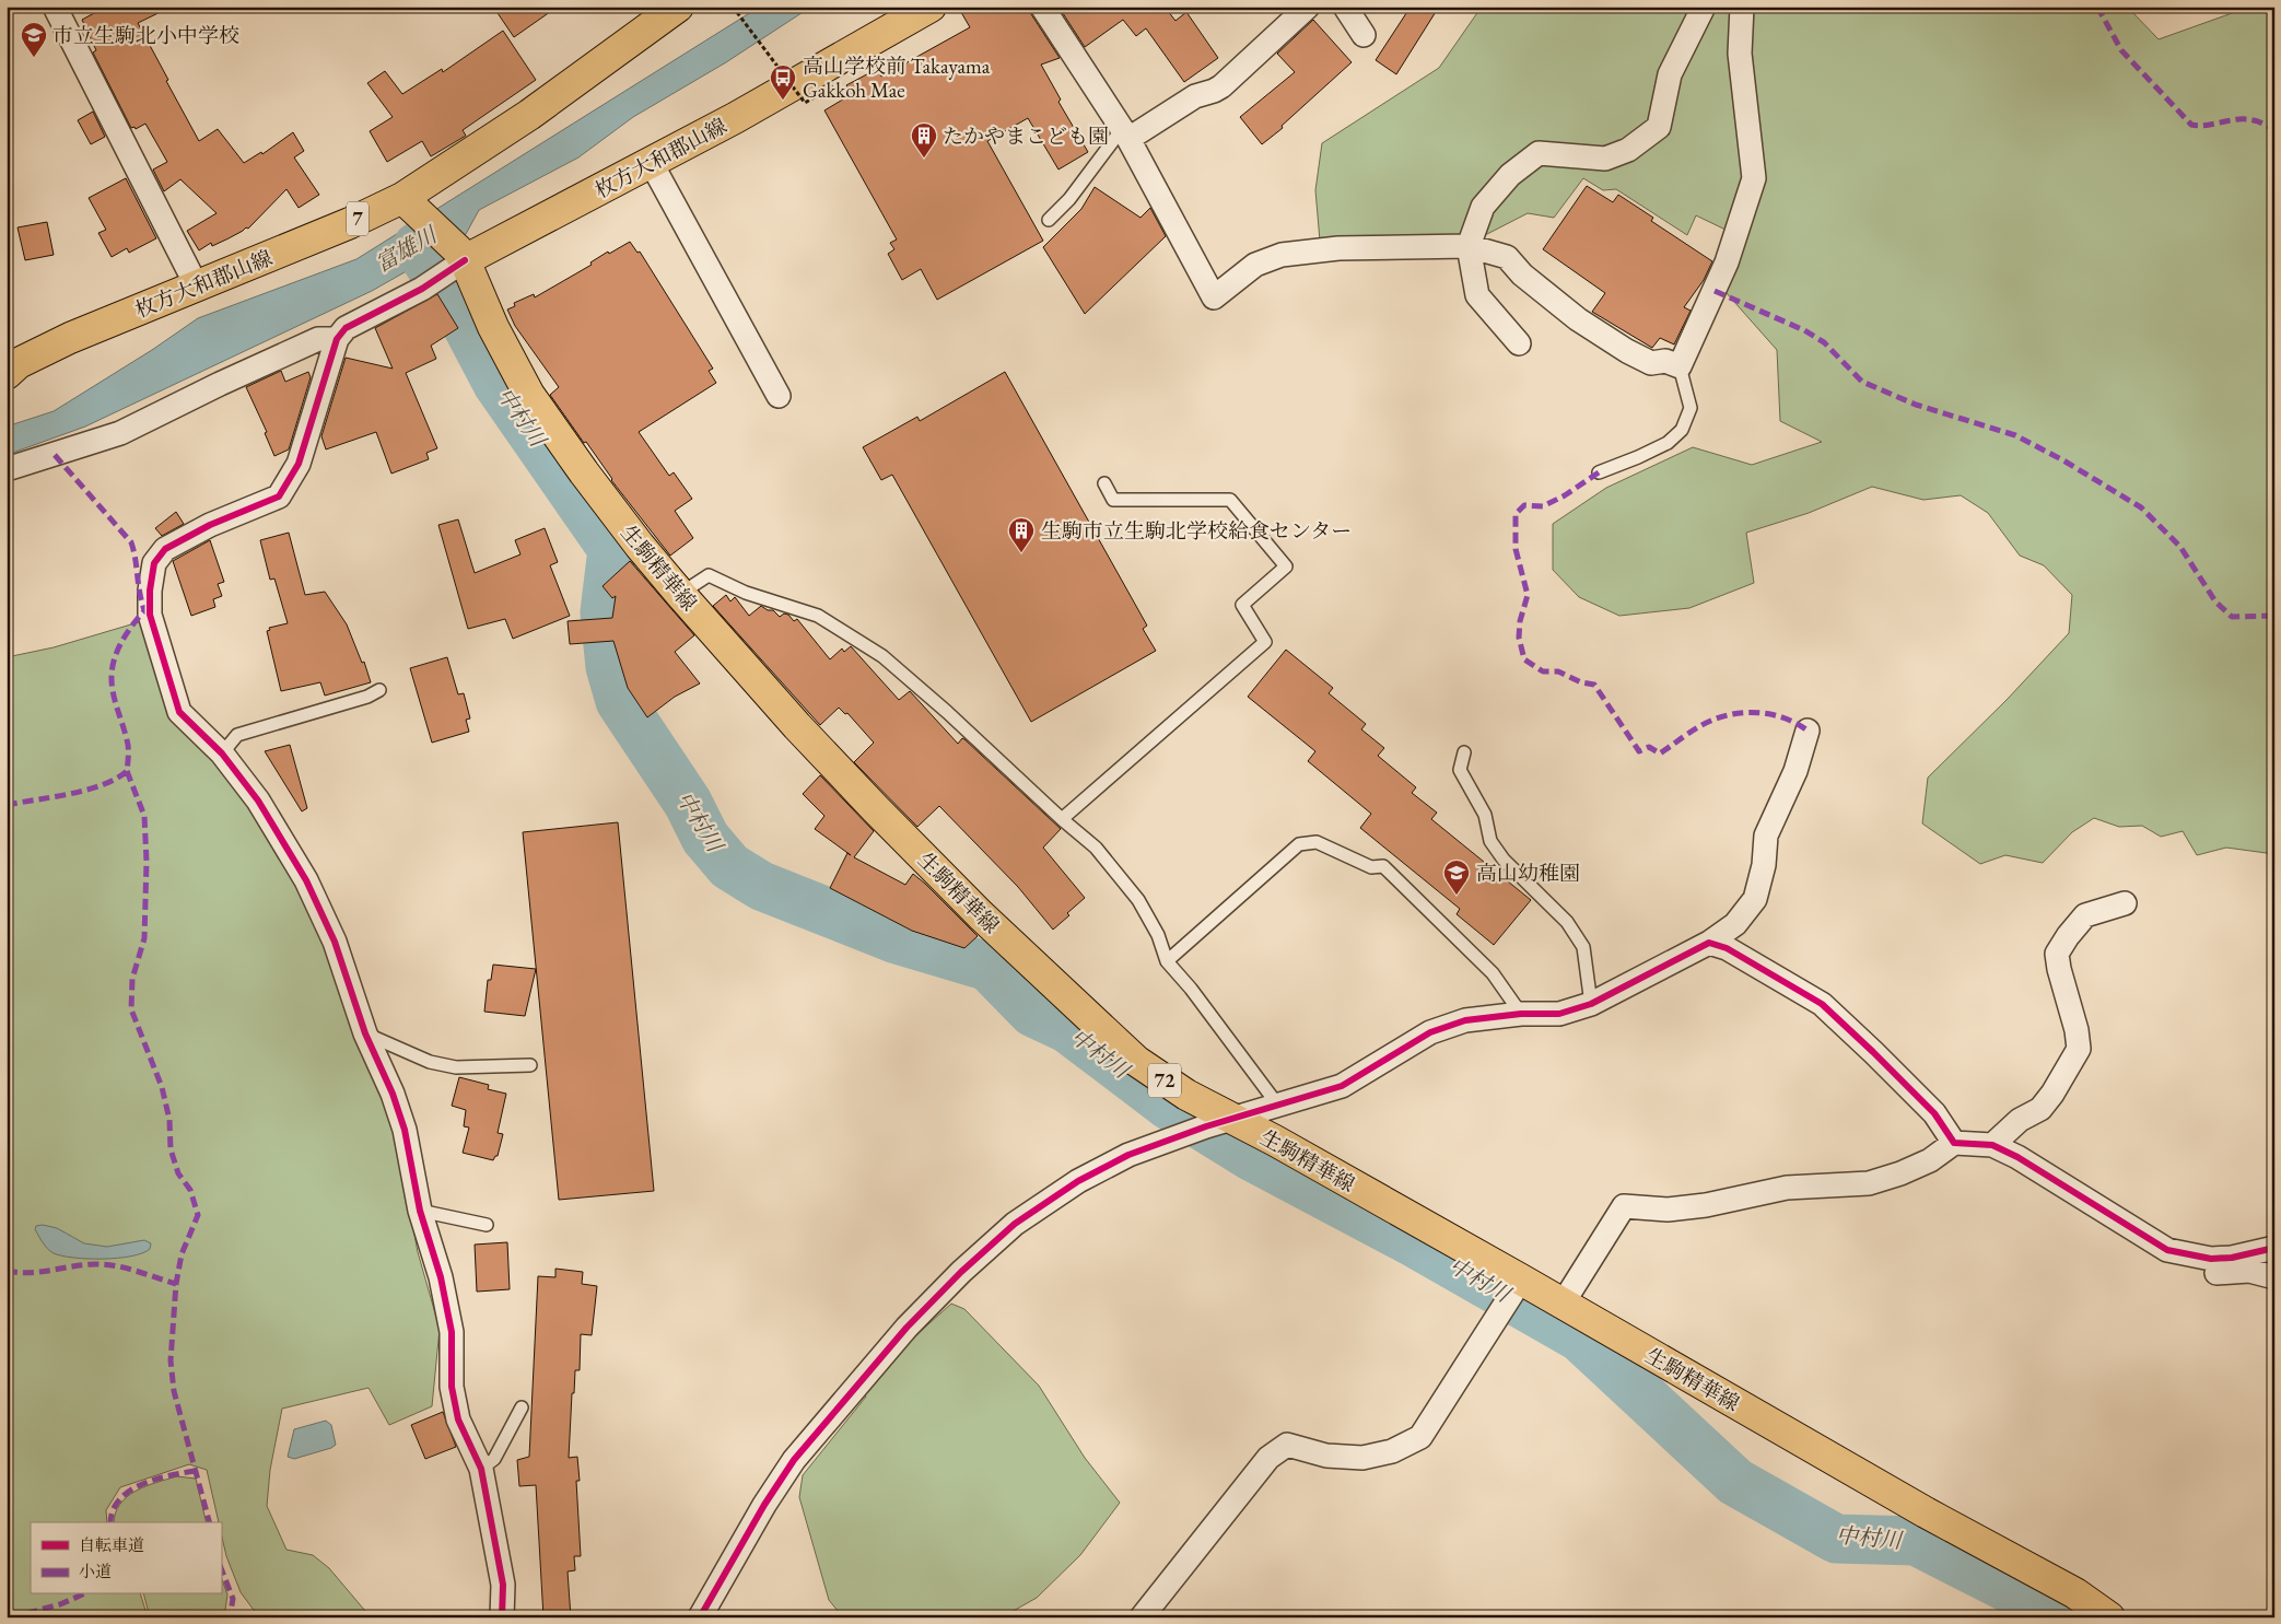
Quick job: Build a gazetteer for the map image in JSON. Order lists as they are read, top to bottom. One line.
{"streets":{"main road":["枚方大和郡山線","7","生駒精華線","72"]},"crossings":[["枚方大和郡山線","生駒精華線"]],"water":["富雄川","中村川"],"places":{"school or university":["市立生駒北小中学校","高山幼稚園"],"bus stop":["高山学校前 Takayama Gakkoh Mae"],"building":["たかやまこども園","生駒市立生駒北学校給食センター"]},"legend":["自転車道","小道"]}
